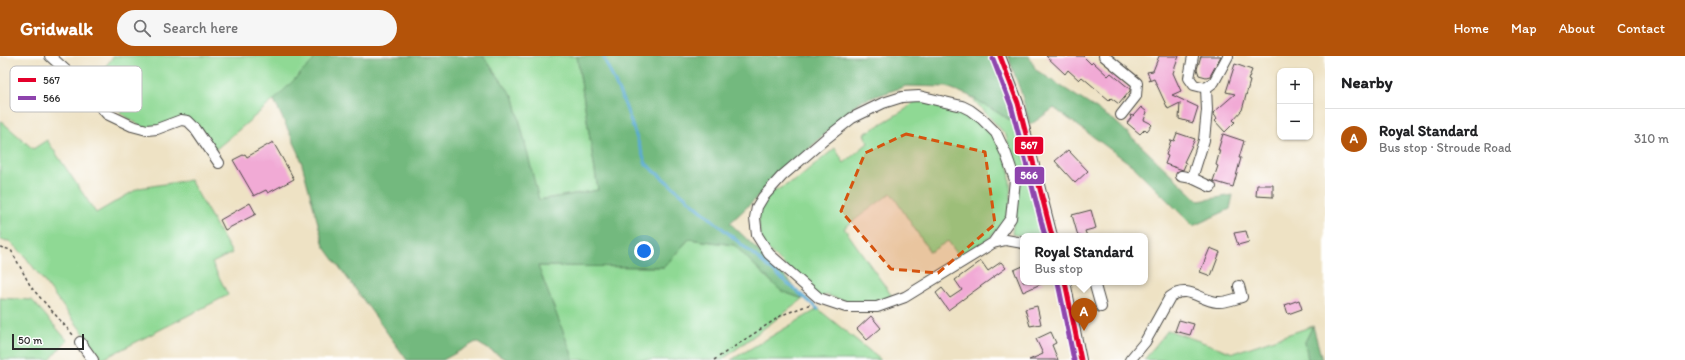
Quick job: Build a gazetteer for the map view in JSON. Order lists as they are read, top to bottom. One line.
{"lines":["transit line 567","transit line 566"],"legend":["567","566"],"scale_bar":"50 m","page":{"header":"Gridwalk","search":"Search here","nav":["Home","Map","About","Contact"],"heading":"Nearby","map_buttons":["+","−"],"list":[{"mark":"A","name":"Royal Standard","note":"Bus stop · Stroude Road","value":"310 m"}],"popup":["Royal Standard","Bus stop"],"pins":"A","scale":"50 m"}}
